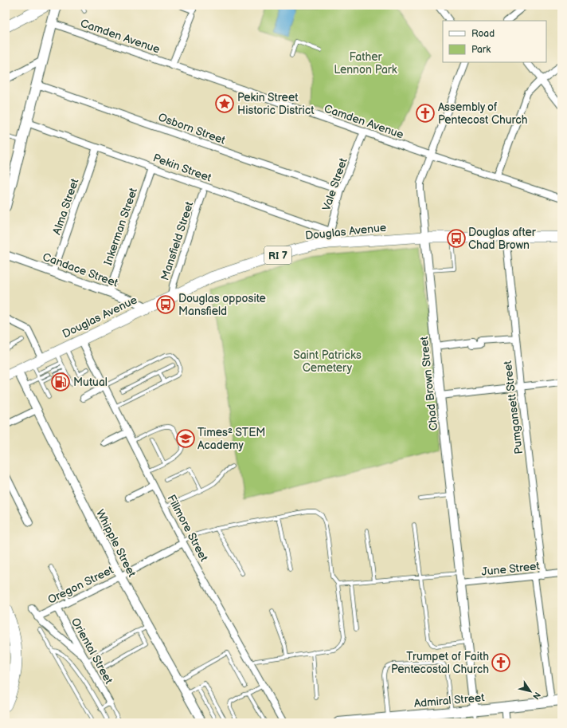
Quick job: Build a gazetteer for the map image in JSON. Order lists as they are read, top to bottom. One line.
{"streets":{"main road":["Douglas Avenue","RI 7","Admiral Street"],"street":["Camden Avenue","Osborn Street","Pekin Street","Vale Street","Alma Street","Inkerman Street","Mansfield Street","Candace Street","Chad Brown Street","Pumgansett Street","Fillmore Street","Whipple Street","June Street","Oregon Street","Oriental Street"]},"crossings":[["Camden Avenue","Vale Street"],["Camden Avenue","Chad Brown Street"],["Osborn Street","Vale Street"],["Pekin Street","Vale Street"],["Pekin Street","Alma Street"],["Pekin Street","Inkerman Street"],["Vale Street","Douglas Avenue"],["Alma Street","Candace Street"],["Inkerman Street","Candace Street"],["Douglas Avenue","Mansfield Street"],["Douglas Avenue","Candace Street"],["Douglas Avenue","Chad Brown Street"],["Douglas Avenue","Pumgansett Street"],["Douglas Avenue","Fillmore Street"],["Douglas Avenue","Whipple Street"],["Chad Brown Street","June Street"],["Chad Brown Street","Admiral Street"],["Pumgansett Street","June Street"],["Fillmore Street","Oregon Street"],["Whipple Street","Oregon Street"],["Oregon Street","Oriental Street"]],"parks":["Father Lennon Park","Saint Patricks Cemetery"],"places":{"place":["Pekin Street Historic District"],"church":["Assembly of Pentecost Church","Trumpet of Faith Pentecostal Church"],"bus stop":["Douglas after Chad Brown","Douglas opposite Mansfield"],"fuel station":["Mutual"],"school or university":["Times² STEM Academy"]},"legend":["Road","Park"],"north":"bottom right"}
